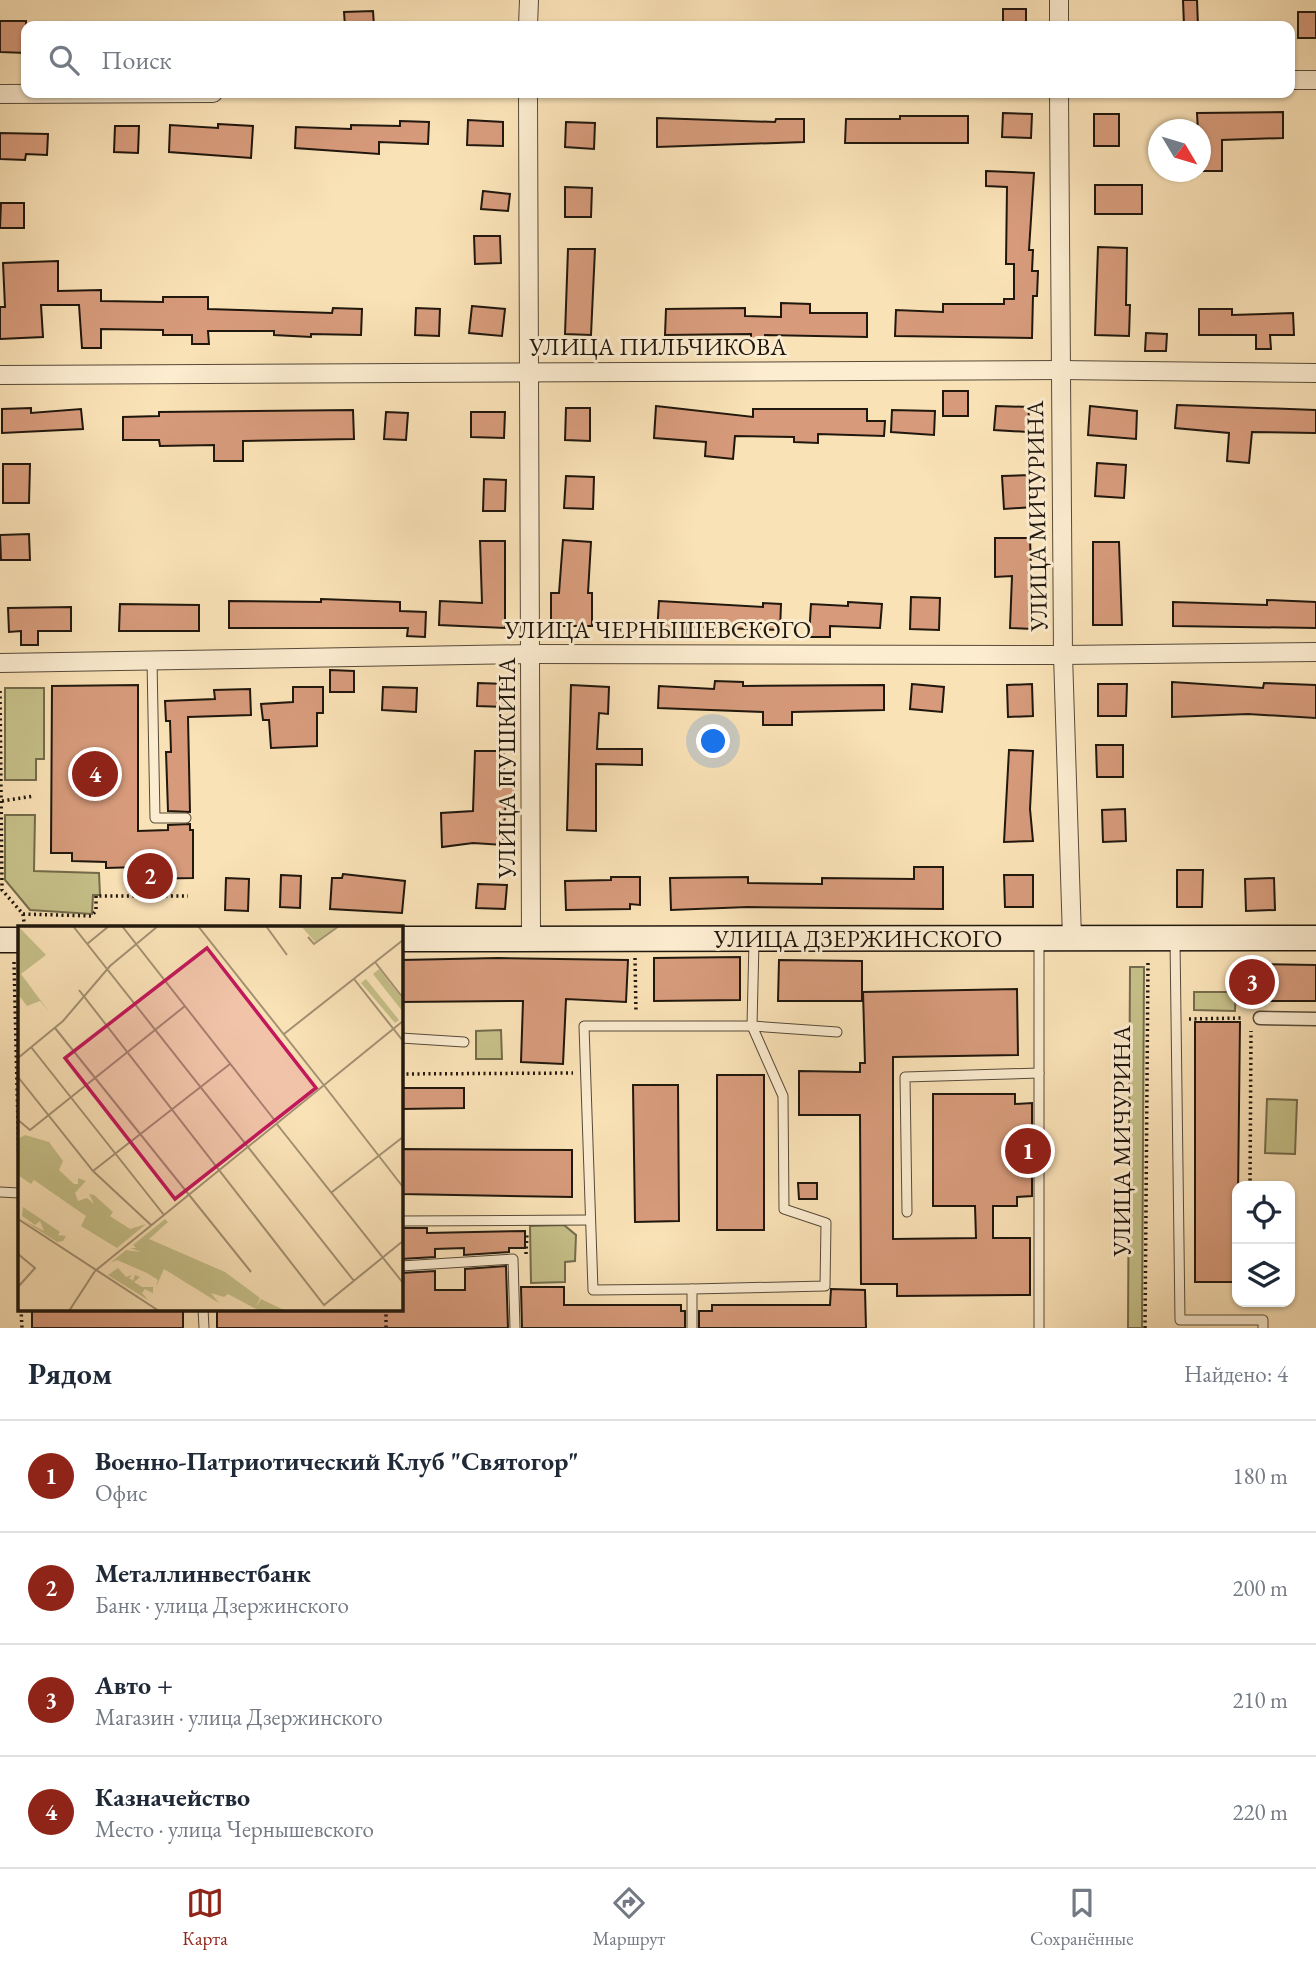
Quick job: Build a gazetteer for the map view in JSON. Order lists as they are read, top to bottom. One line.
{"streets":{"main road":["УЛИЦА ДЗЕРЖИНСКОГО"],"street":["УЛИЦА ПИЛЬЧИКОВА","УЛИЦА МИЧУРИНА","УЛИЦА ЧЕРНЫШЕВСКОГО","УЛИЦА ПУШКИНА"]},"crossings":[["УЛИЦА ПИЛЬЧИКОВА","УЛИЦА МИЧУРИНА"],["УЛИЦА ПИЛЬЧИКОВА","УЛИЦА ПУШКИНА"],["УЛИЦА МИЧУРИНА","УЛИЦА ЧЕРНЫШЕВСКОГО"],["УЛИЦА МИЧУРИНА","УЛИЦА ДЗЕРЖИНСКОГО"],["УЛИЦА ЧЕРНЫШЕВСКОГО","УЛИЦА ПУШКИНА"],["УЛИЦА ПУШКИНА","УЛИЦА ДЗЕРЖИНСКОГО"]],"north":"bottom right","page":{"search":"Поиск","pins":["4","2","3","1"],"heading":["Рядом","Найдено: 4"],"list":[{"mark":"1","name":"Военно-Патриотический Клуб \"Святогор\"","note":"Офис","value":"180 m"},{"mark":"2","name":"Металлинвестбанк","note":"Банк · улица Дзержинского","value":"200 m"},{"mark":"3","name":"Авто +","note":"Магазин · улица Дзержинского","value":"210 m"},{"mark":"4","name":"Казначейство","note":"Место · улица Чернышевского","value":"220 m"}],"nav":["Карта","Маршрут","Сохранённые"]}}
